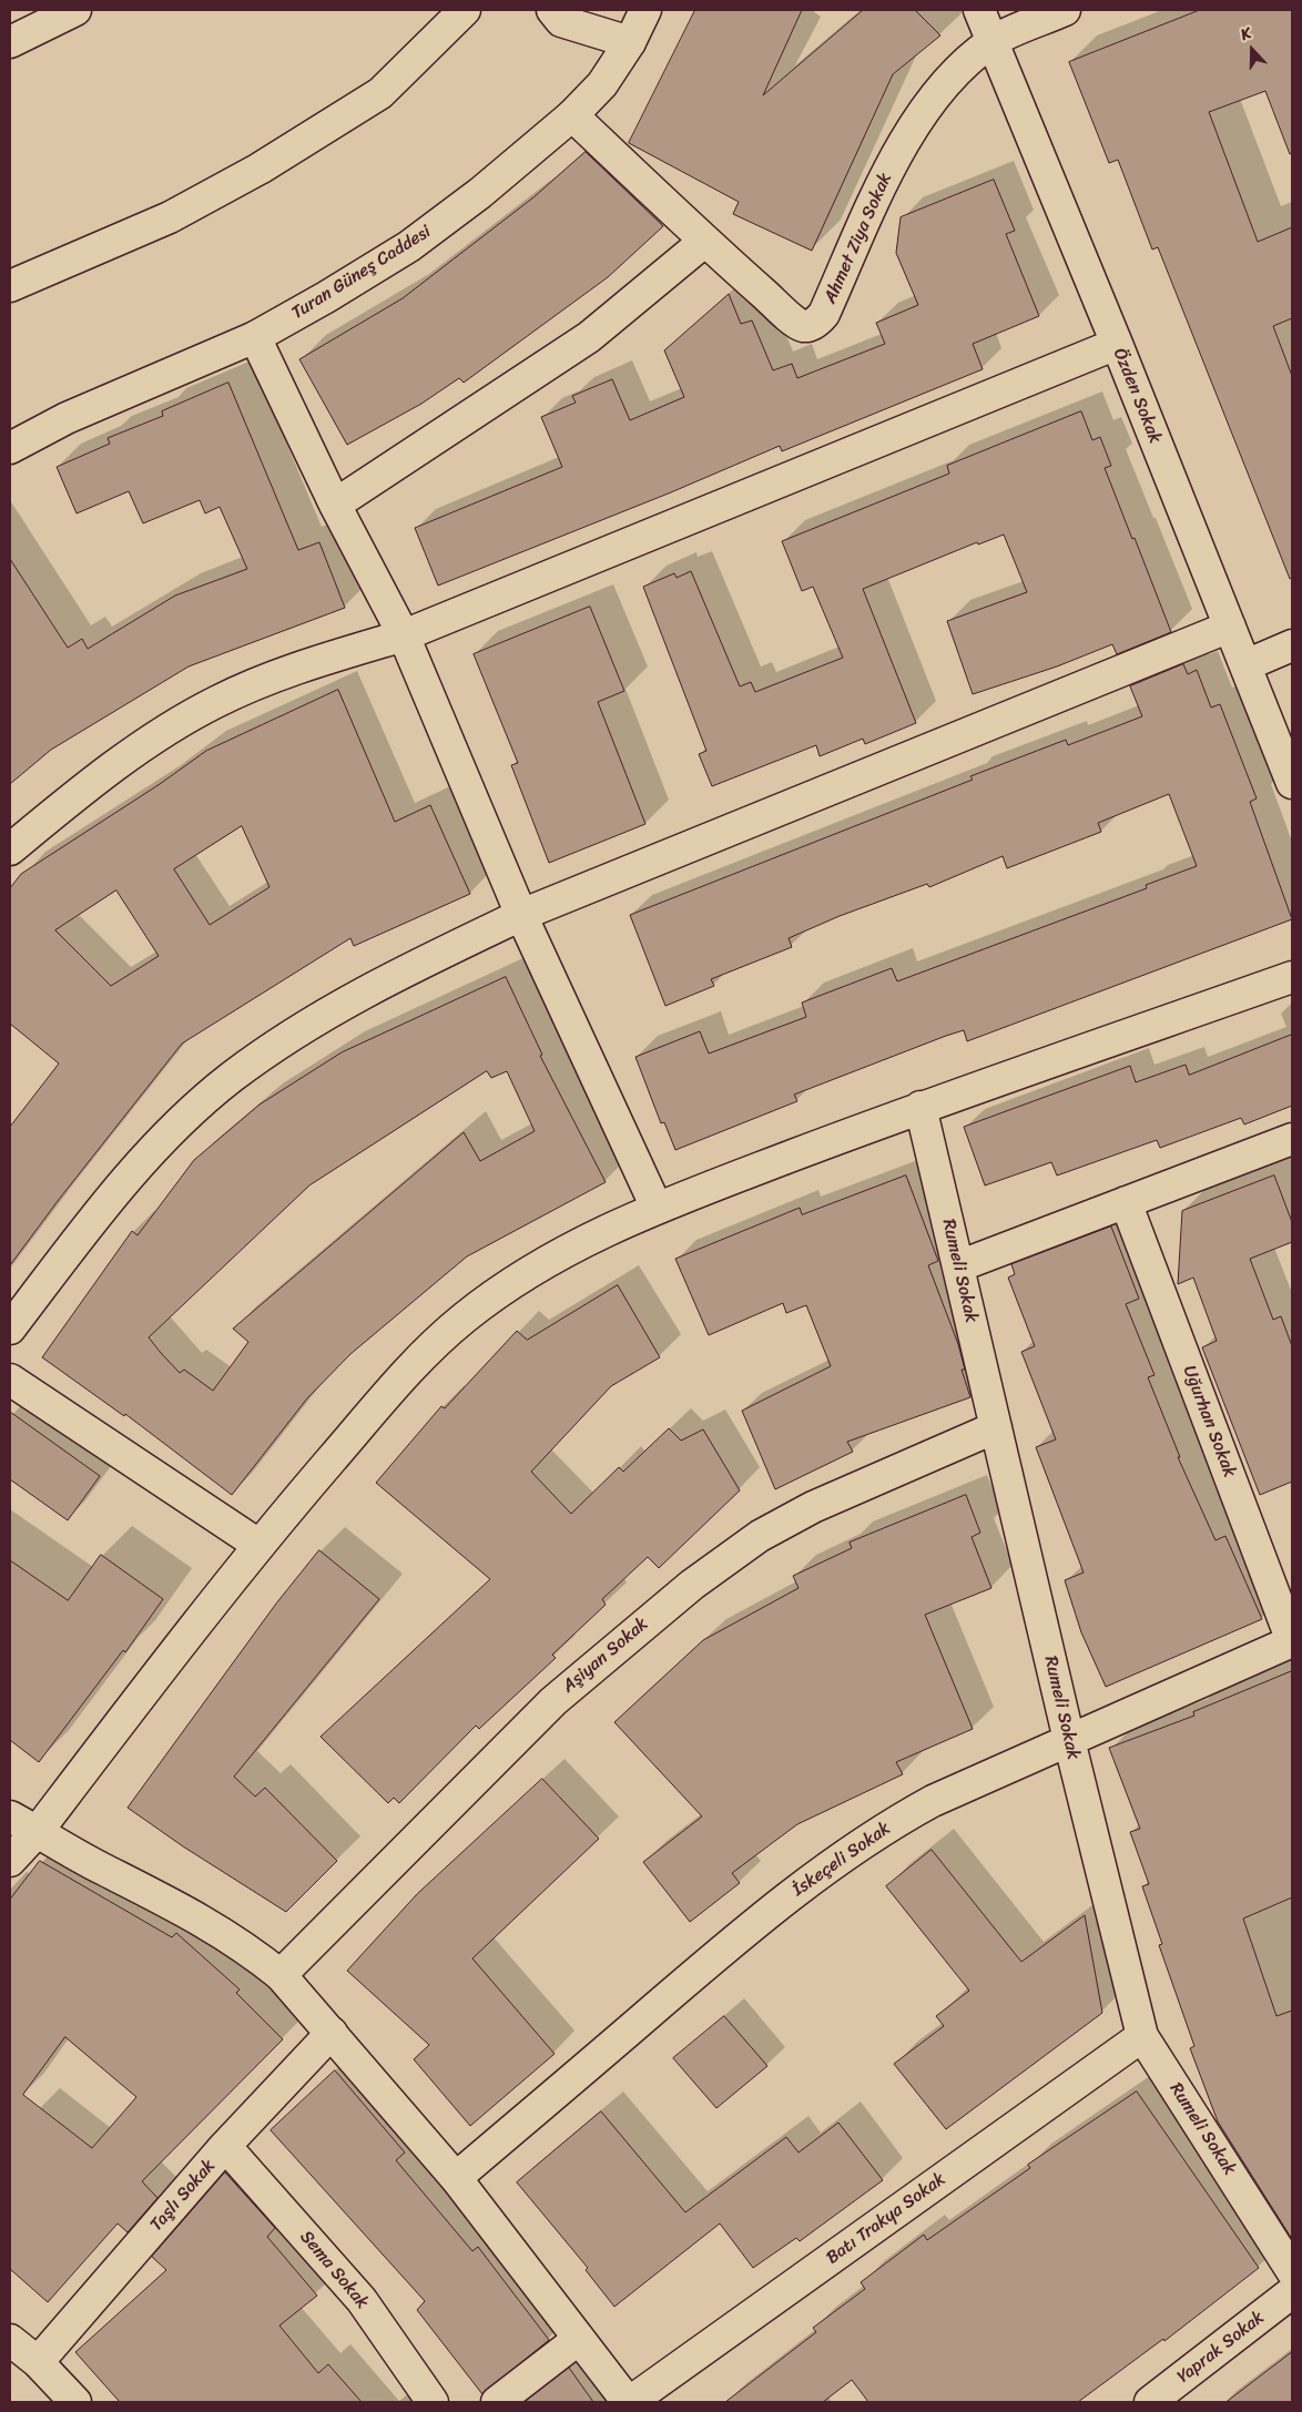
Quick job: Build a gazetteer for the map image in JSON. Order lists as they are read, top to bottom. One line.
{"streets":{"street":["Ahmet Ziya Sokak","Turan Güneş Caddesi","Özden Sokak","Rumeli Sokak","Uğurhan Sokak","Aşiyan Sokak","İskeçeli Sokak","Taşlı Sokak","Batı Trakya Sokak","Sema Sokak","Yaprak Sokak"]},"crossings":[["Ahmet Ziya Sokak","Turan Güneş Caddesi"],["Ahmet Ziya Sokak","Özden Sokak"],["Rumeli Sokak","Aşiyan Sokak"],["Rumeli Sokak","İskeçeli Sokak"],["Rumeli Sokak","Batı Trakya Sokak"],["Uğurhan Sokak","İskeçeli Sokak"],["Taşlı Sokak","Sema Sokak"]],"north":"top"}
